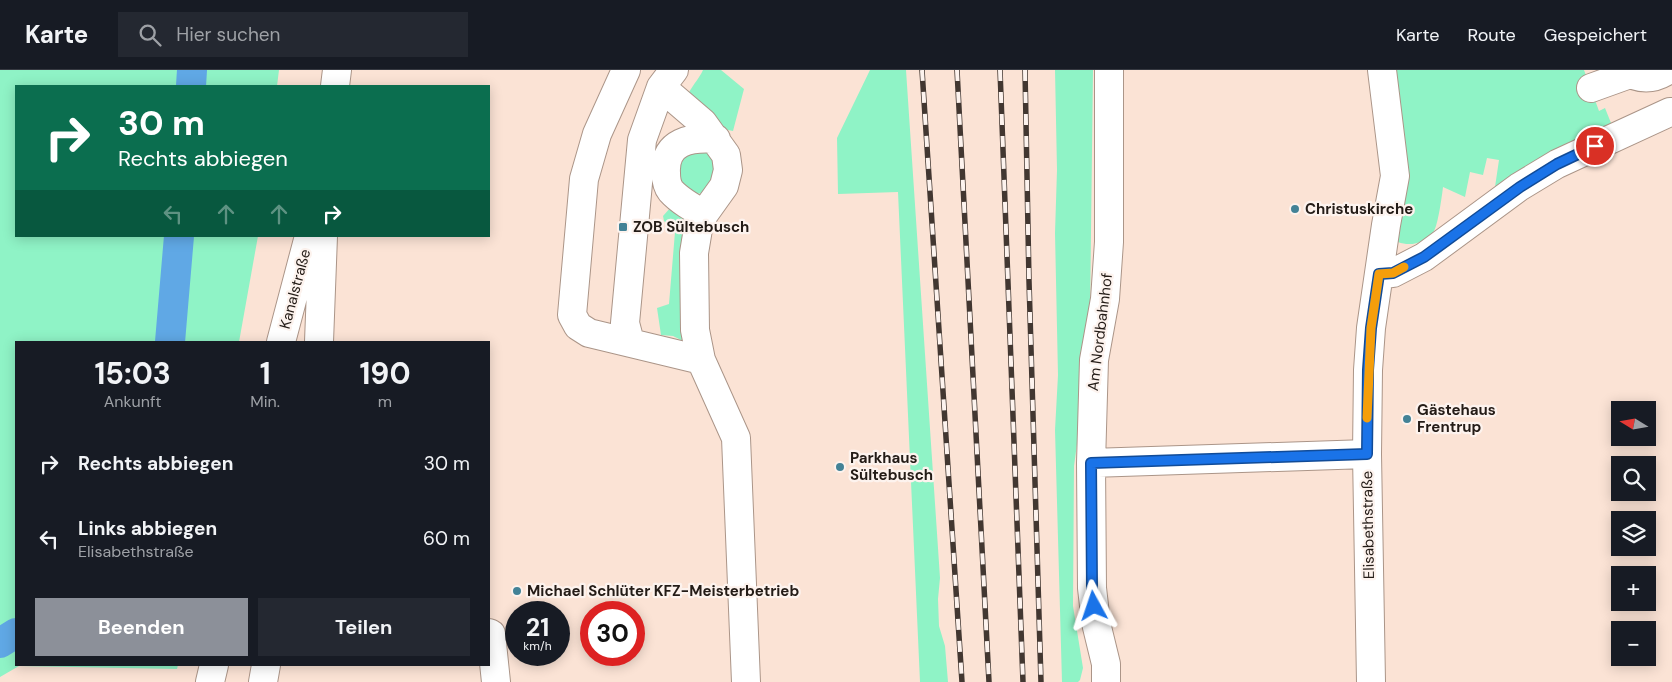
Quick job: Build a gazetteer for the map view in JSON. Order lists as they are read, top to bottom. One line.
{"streets":{"street":["Kanalstraße","Am Nordbahnhof","Elisabethstraße"]},"places":{"other":["Christuskirche","Gästehaus Frentrup","Parkhaus Sültebusch","Michael Schlüter KFZ-Meisterbetrieb"],"transit":["ZOB Sültebusch"]},"north":"left","page":{"header":"Karte","search":"Hier suchen","nav":["Karte","Route","Gespeichert"],"turn":["30 m","Rechts abbiegen"],"eta":["15:03","Ankunft","1","Min.","190","m"],"map_buttons":["+","−"],"list":[{"name":"Rechts abbiegen","value":"30 m"},{"name":"Links abbiegen","note":"Elisabethstraße","value":"60 m"}],"buttons":["Beenden","Teilen"],"speed":"21 km/h","limit":"30"}}
